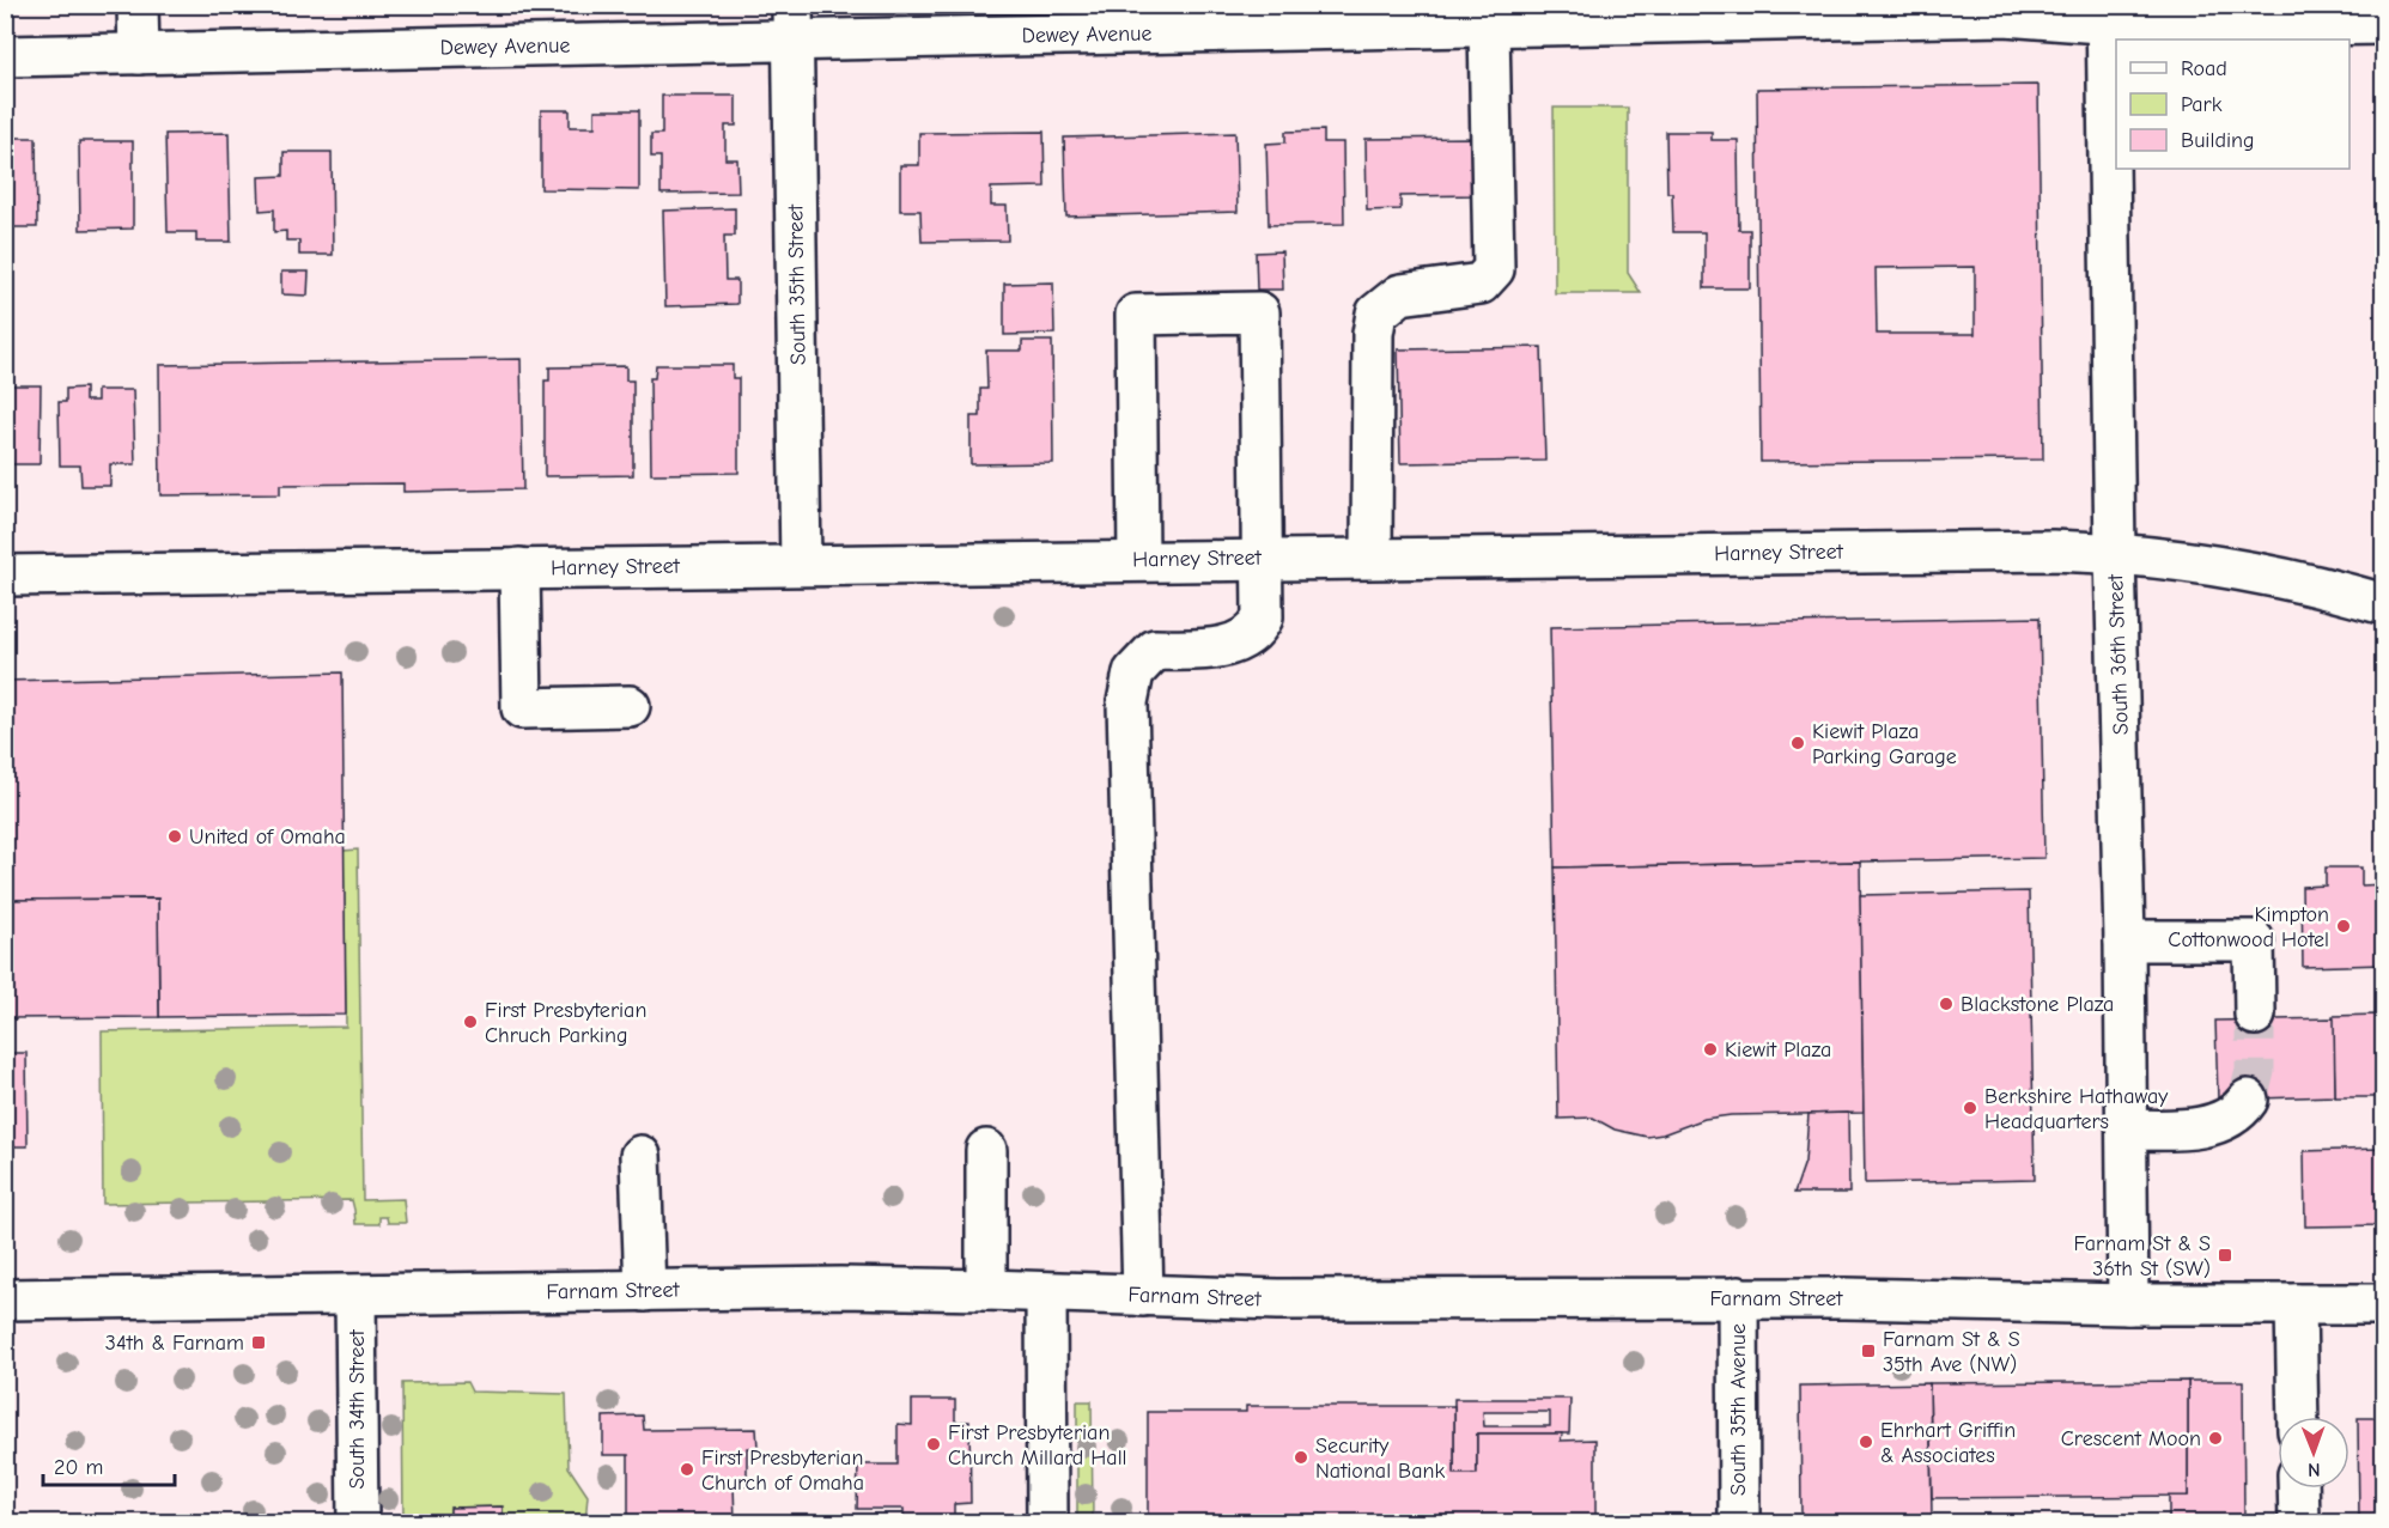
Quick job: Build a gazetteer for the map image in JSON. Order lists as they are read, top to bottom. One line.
{"streets":{"street":["Dewey Avenue","South 35th Street","Harney Street","South 36th Street","Farnam Street","South 34th Street","South 35th Avenue"]},"crossings":[["Dewey Avenue","South 35th Street"],["Dewey Avenue","South 36th Street"],["South 35th Street","Harney Street"],["Harney Street","South 36th Street"],["South 36th Street","Farnam Street"],["Farnam Street","South 34th Street"],["Farnam Street","South 35th Avenue"]],"places":{"other":["Kiewit Plaza Parking Garage","United of Omaha","Kimpton Cottonwood Hotel","Blackstone Plaza","First Presbyterian Chruch Parking","Kiewit Plaza","Berkshire Hathaway Headquarters","Crescent Moon","Ehrhart Griffin & Associates","First Presbyterian Church Millard Hall","Security National Bank","First Presbyterian Church of Omaha"],"transit":["Farnam St & S 36th St (SW)","34th & Farnam","Farnam St & S 35th Ave (NW)"]},"legend":["Road","Park","Building"],"scale_bar":"20 m","north":"bottom"}
